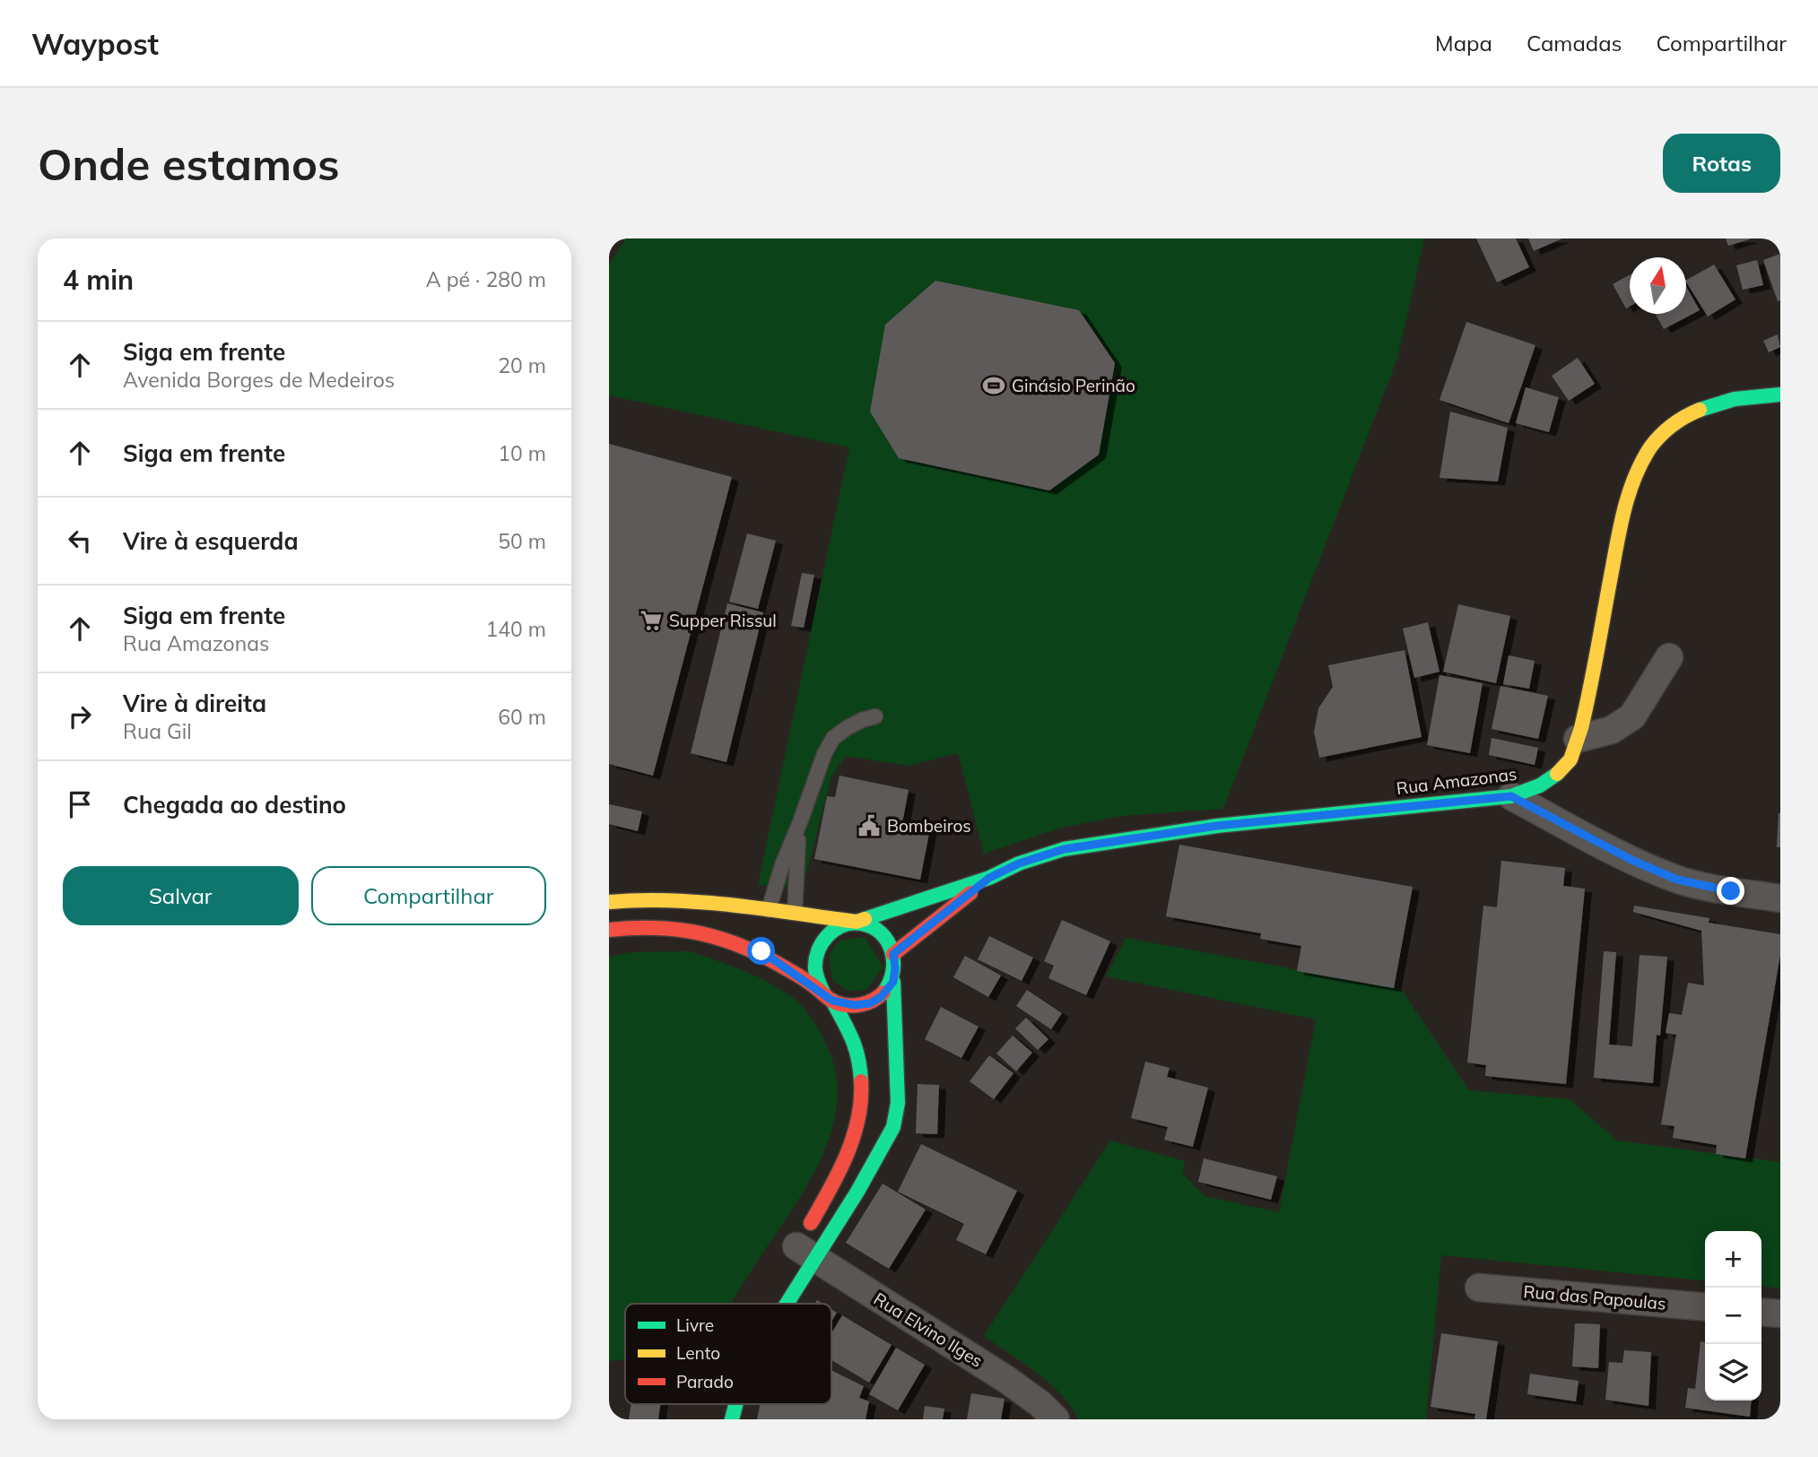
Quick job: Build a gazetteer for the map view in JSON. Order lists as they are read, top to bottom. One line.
{"streets":{"main road":["Rua Amazonas"],"street":["Rua das Papoulas","Rua Elvino Ilges"]},"places":{"sports":["Ginásio Perinão"],"supermarket":["Supper Rissul"],"public building":["Bombeiros"]},"legend":["Livre","Lento","Parado"],"north":"top","page":{"header":"Waypost","nav":["Mapa","Camadas","Compartilhar"],"buttons":["Rotas",["Salvar","Compartilhar"]],"title":"Onde estamos","heading":["4 min","A pé · 280 m"],"list":[["Siga em frente","Avenida Borges de Medeiros","20 m"],["Siga em frente","10 m"],["Vire à esquerda","50 m"],["Siga em frente","Rua Amazonas","140 m"],["Vire à direita","Rua Gil","60 m"],"Chegada ao destino"],"map_buttons":["+","−"]}}
